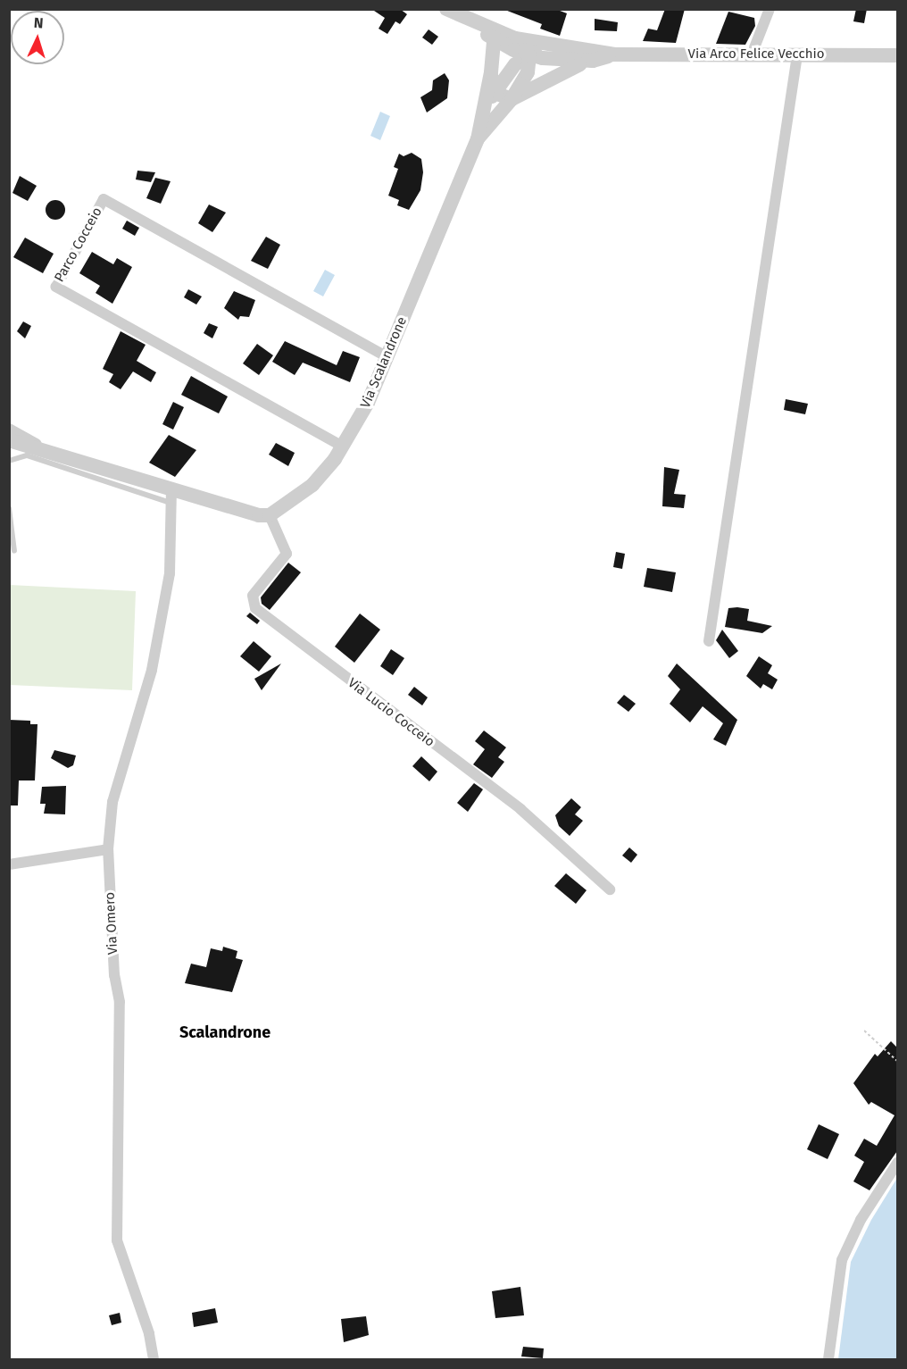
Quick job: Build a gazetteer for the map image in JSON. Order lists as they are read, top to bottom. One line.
{"streets":{"street":["Via Arco Felice Vecchio","Parco Cocceio","Via Scalandrone","Via Lucio Cocceio","Via Omero"]},"crossings":[["Parco Cocceio","Via Scalandrone"],["Via Scalandrone","Via Lucio Cocceio"]],"districts":["Scalandrone"],"north":"top"}
